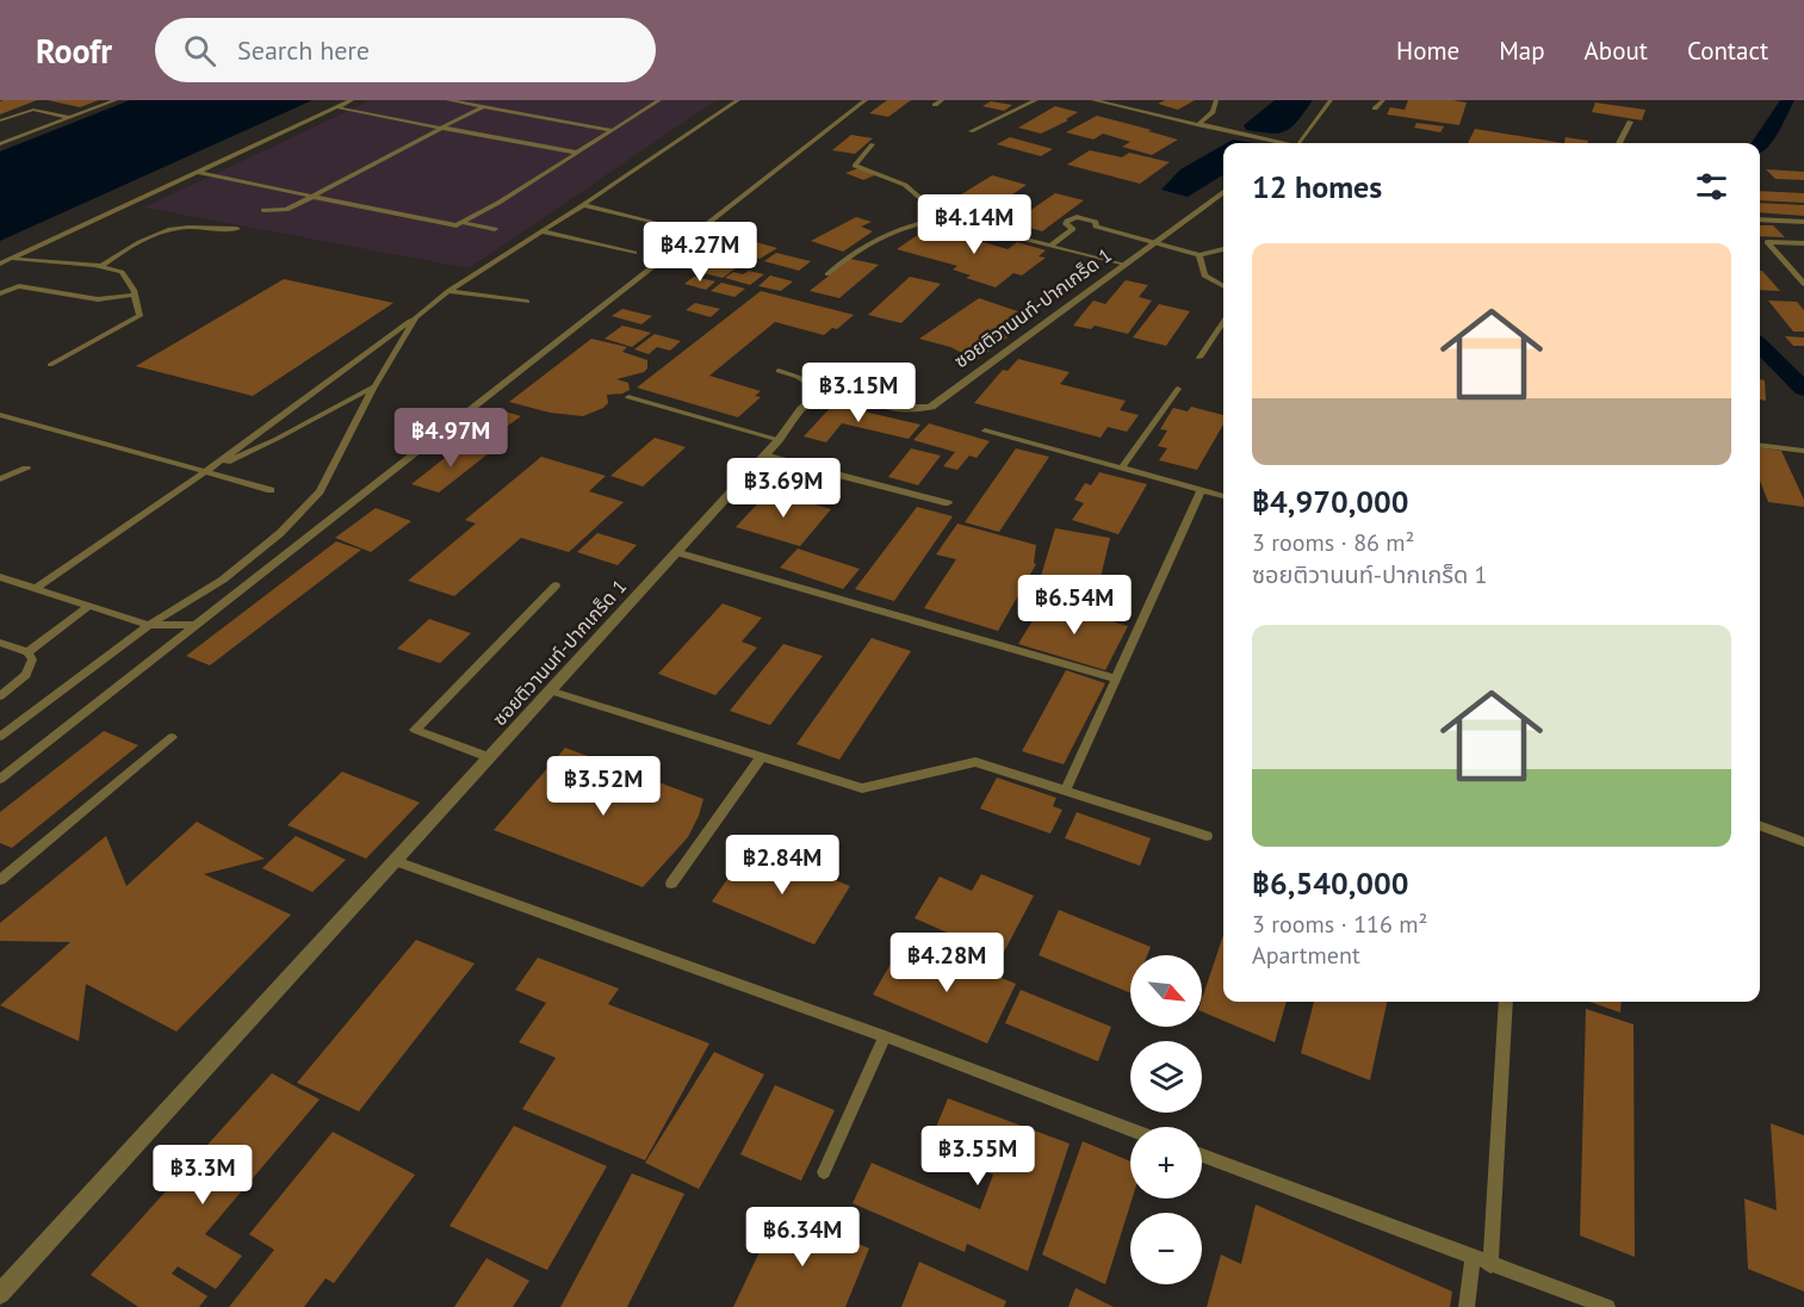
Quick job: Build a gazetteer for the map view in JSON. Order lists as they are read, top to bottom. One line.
{"streets":{"street":["ซอยติวานนท์-ปากเกร็ด 1"]},"north":"bottom right","page":{"header":"Roofr","search":"Search here","nav":["Home","Map","About","Contact"],"heading":"12 homes","price":["฿4.14M","฿4.27M","฿3.15M","฿4.97M","฿3.69M","฿6.54M","฿3.52M","฿2.84M","฿4.28M","฿3.55M","฿3.3M","฿6.34M"],"list":[{"name":"฿4,970,000","note":"3 rooms · 86 m² · ซอยติวานนท์-ปากเกร็ด 1"},{"name":"฿6,540,000","note":"3 rooms · 116 m² · Apartment"}],"map_buttons":["+","−"]}}
